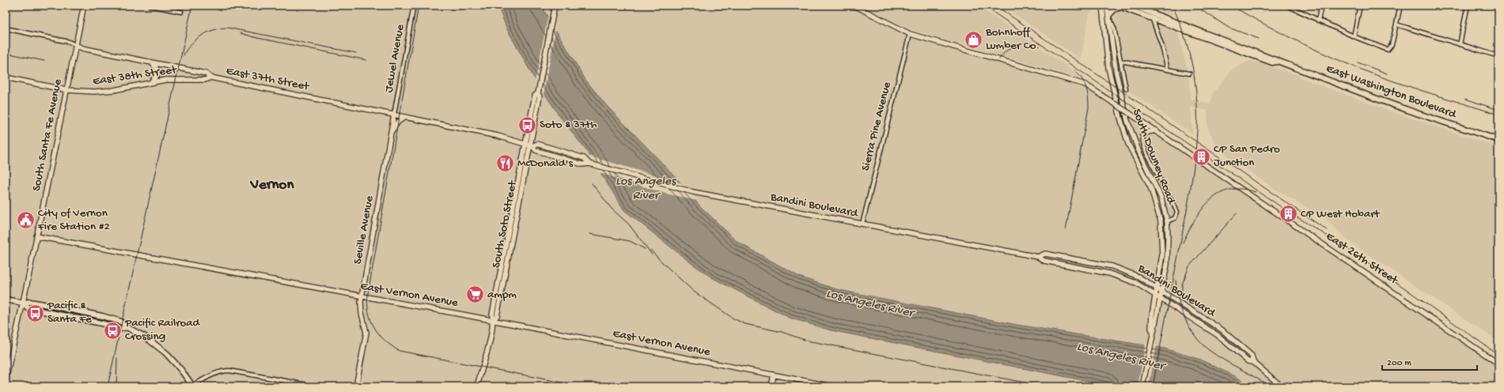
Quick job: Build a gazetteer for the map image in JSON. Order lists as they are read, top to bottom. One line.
{"streets":{"main road":["East 38th Street","East 37th Street","East Washington Boulevard","South Santa Fe Avenue","South Downey Road","Bandini Boulevard","South Soto Street","Seville Avenue","East 26th Street","East Vernon Avenue"],"street":["Jewel Avenue","Sierra Pine Avenue"]},"crossings":[["Jewel Avenue","East 37th Street"],["Jewel Avenue","Seville Avenue"],["East 38th Street","East 37th Street"],["East 38th Street","South Santa Fe Avenue"],["East 37th Street","South Santa Fe Avenue"],["East 37th Street","Bandini Boulevard"],["East 37th Street","South Soto Street"],["East 37th Street","Seville Avenue"],["Sierra Pine Avenue","Bandini Boulevard"],["Sierra Pine Avenue","East 26th Street"],["South Santa Fe Avenue","East Vernon Avenue"],["South Downey Road","Bandini Boulevard"],["South Downey Road","East 26th Street"],["Bandini Boulevard","South Soto Street"],["South Soto Street","East Vernon Avenue"],["Seville Avenue","East Vernon Avenue"]],"districts":["Vernon"],"water":["Los Angeles River"],"places":{"shop":["Bohnhoff Lumber Co."],"bus stop":["Soto & 37th","Pacific & Santa Fe","Pacific Railroad Crossing"],"building":["CP San Pedro Junction","CP West Hobart"],"restaurant":["McDonald's"],"public building":["City of Vernon Fire Station #2"],"supermarket":["ampm"]},"scale_bar":"200 m"}
